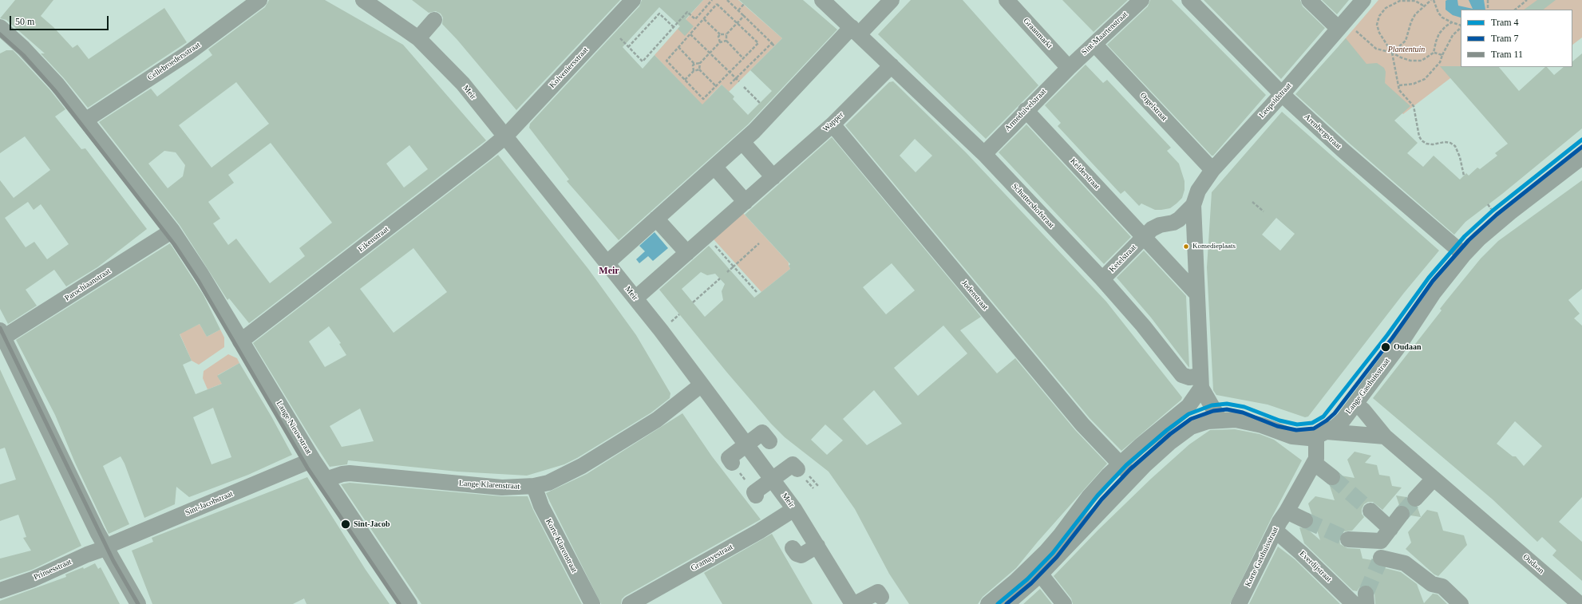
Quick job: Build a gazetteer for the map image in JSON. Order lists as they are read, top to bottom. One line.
{"streets":{"street":["Graanmarkt","Sint-Maartenstraat","Cellebroedersstraat","Kolveniersstraat","Meir","Leopoldstraat","Orgelstraat","Armeduivelstraat","Wapper","Arenbergstraat","Kelderstraat","Schuttershofstraat","Eikenstraat","Ketelstraat","Parochiaanstraat","Jodenstraat","Lange Gasthuisstraat","Lange Nieuwstraat","Lange Klarenstraat","Sint-Jacobstraat","Korte Klarenstraat","Korte Gasthuisstraat","Gramayestraat","Oudaan","Everdijstraat","Prinsesstraat"]},"crossings":[["Graanmarkt","Sint-Maartenstraat"],["Graanmarkt","Armeduivelstraat"],["Sint-Maartenstraat","Orgelstraat"],["Sint-Maartenstraat","Armeduivelstraat"],["Cellebroedersstraat","Lange Nieuwstraat"],["Kolveniersstraat","Meir"],["Kolveniersstraat","Eikenstraat"],["Meir","Wapper"],["Meir","Eikenstraat"],["Meir","Lange Klarenstraat"],["Meir","Gramayestraat"],["Leopoldstraat","Orgelstraat"],["Leopoldstraat","Arenbergstraat"],["Leopoldstraat","Ketelstraat"],["Armeduivelstraat","Kelderstraat"],["Armeduivelstraat","Schuttershofstraat"],["Wapper","Schuttershofstraat"],["Wapper","Jodenstraat"],["Arenbergstraat","Lange Gasthuisstraat"],["Kelderstraat","Ketelstraat"],["Schuttershofstraat","Ketelstraat"],["Eikenstraat","Lange Nieuwstraat"],["Parochiaanstraat","Lange Nieuwstraat"],["Lange Gasthuisstraat","Korte Gasthuisstraat"],["Lange Gasthuisstraat","Oudaan"],["Lange Nieuwstraat","Lange Klarenstraat"],["Lange Nieuwstraat","Sint-Jacobstraat"],["Lange Klarenstraat","Korte Klarenstraat"],["Sint-Jacobstraat","Prinsesstraat"],["Korte Gasthuisstraat","Everdijstraat"]],"districts":["Meir"],"parks":["Plantentuin"],"places":["Komedieplaats","Oudaan","Sint-Jacob"],"lines":["tram line 11","tram line 4","tram line 7"],"legend":["Tram 4","Tram 7","Tram 11"],"scale_bar":"50 m"}
